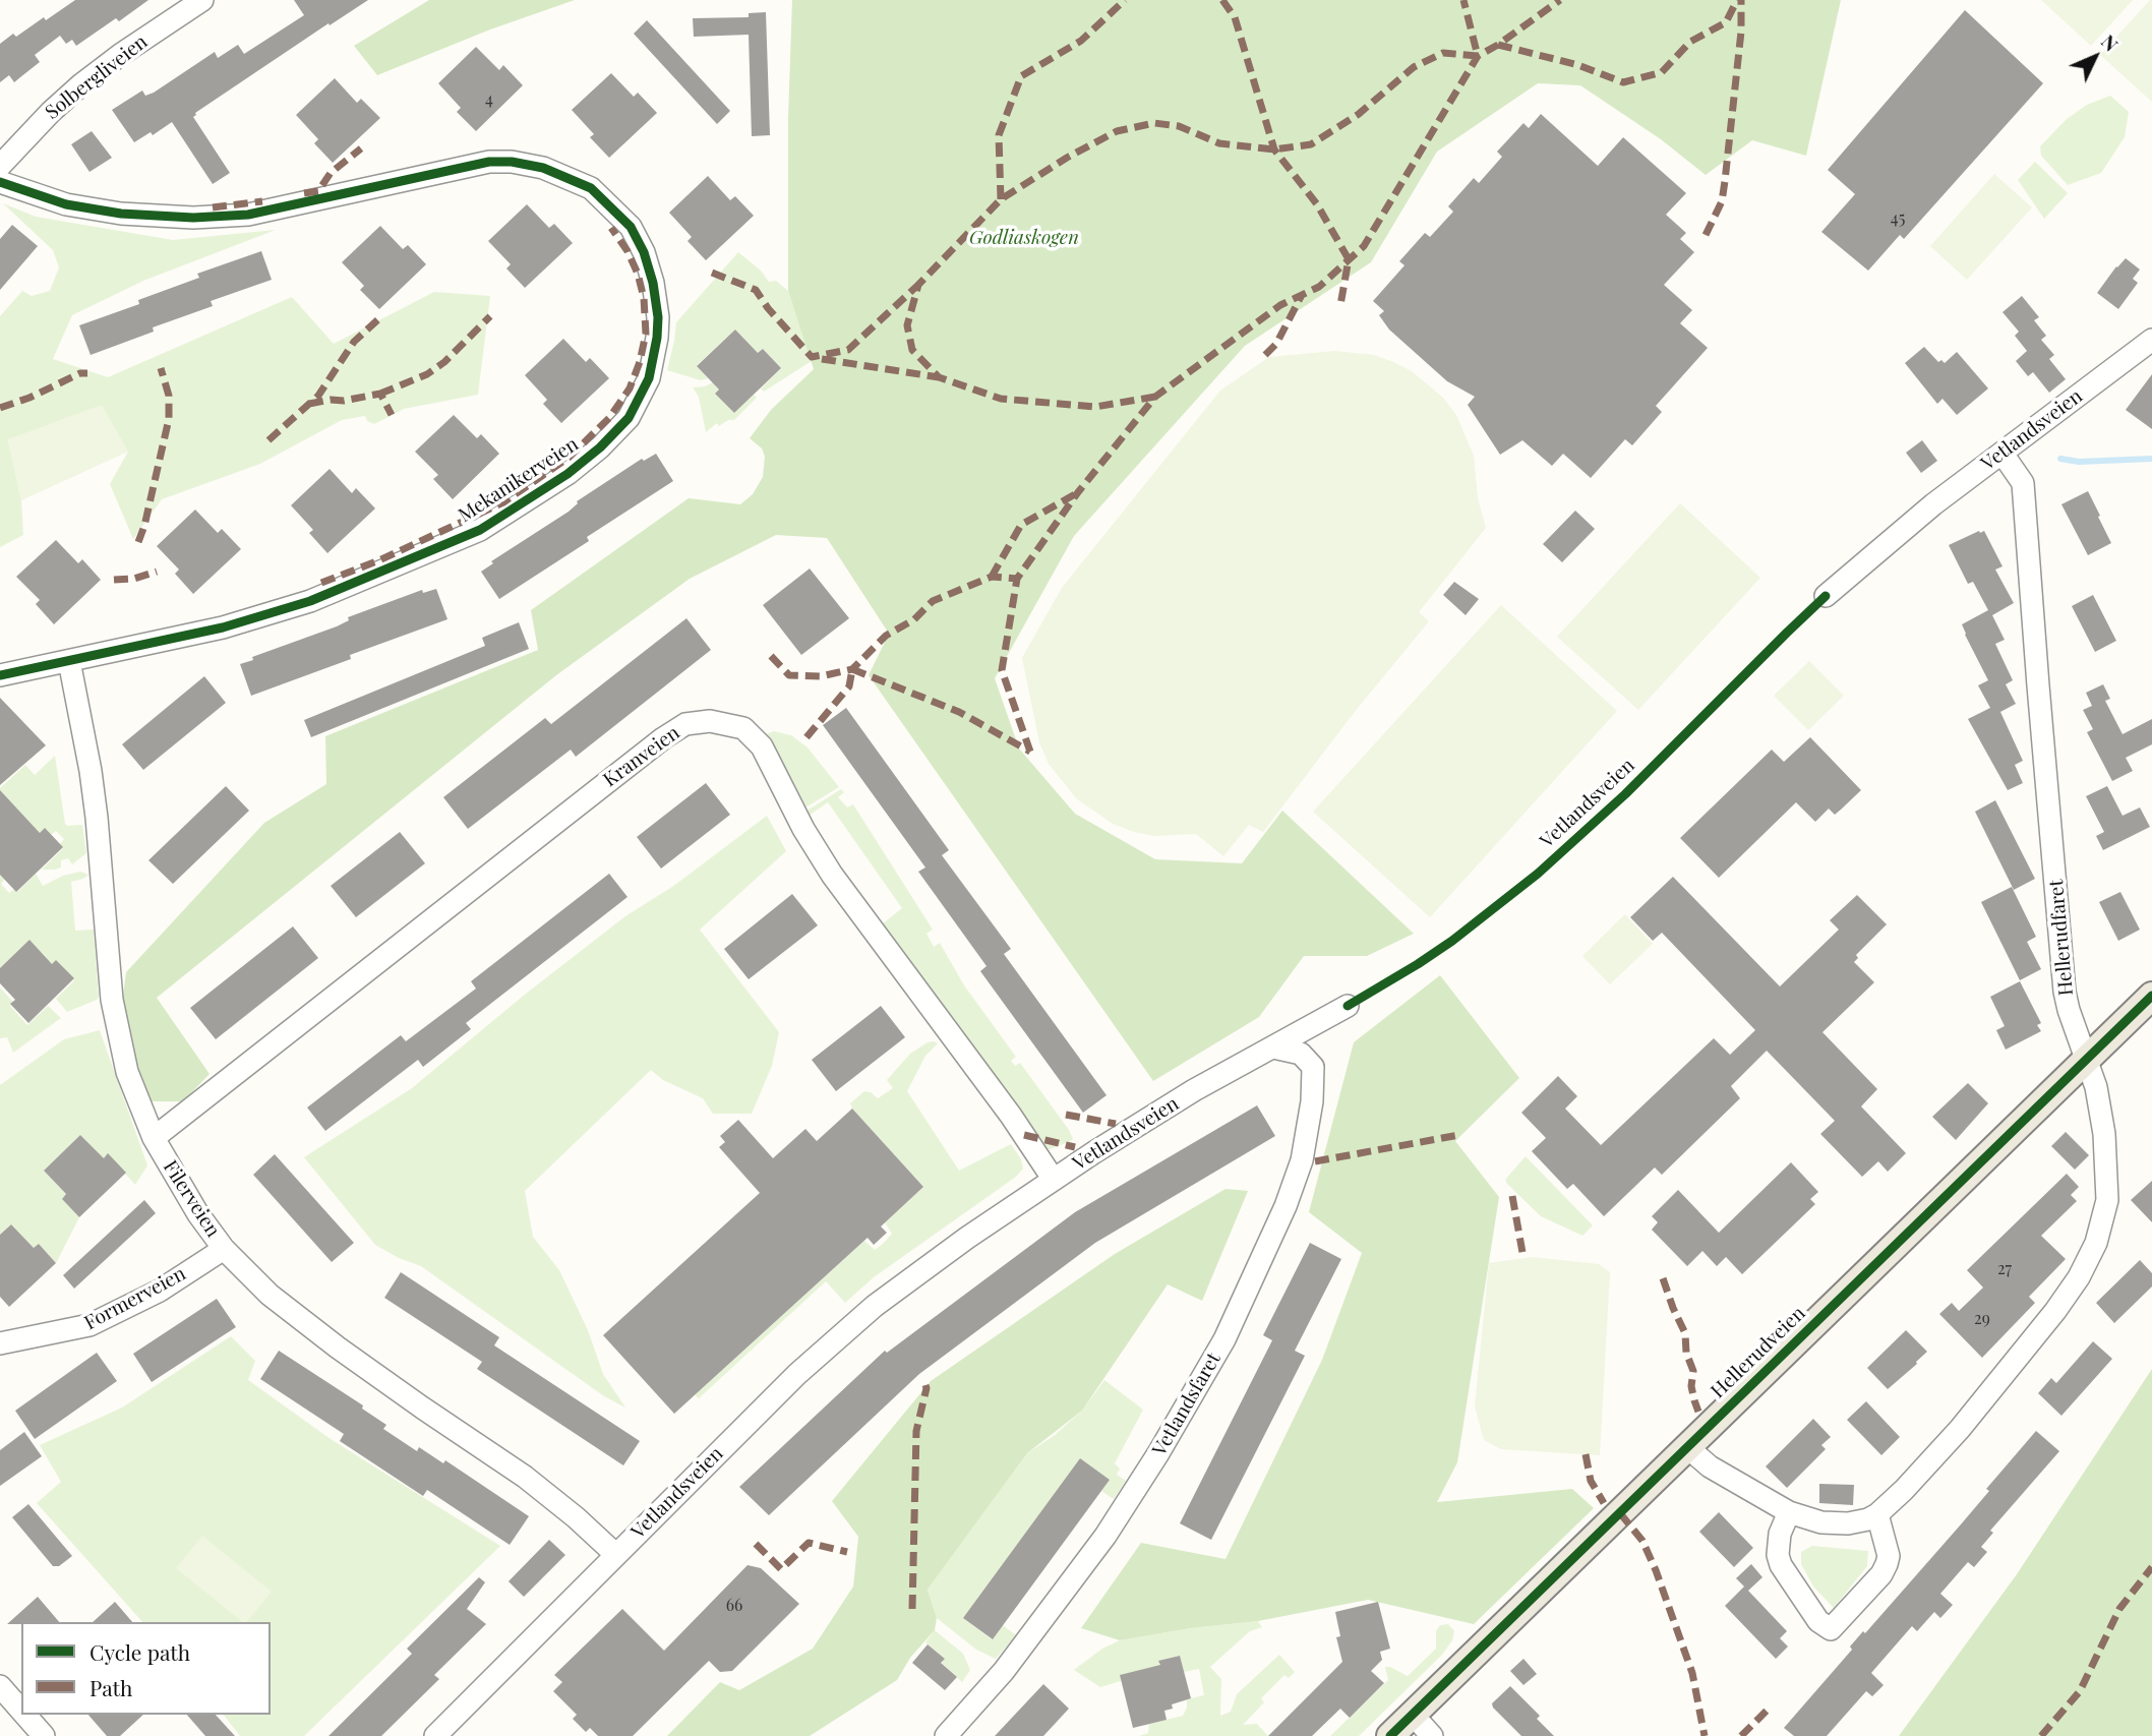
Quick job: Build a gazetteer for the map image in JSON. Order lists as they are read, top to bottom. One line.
{"streets":{"main road":["Hellerudveien"],"street":["Solbergliveien","Vetlandsveien","Mekanikerveien","Kranveien","Hellerudfaret","Filerveien","Formerveien","Vetlandsfaret"]},"crossings":[["Vetlandsveien","Kranveien"],["Vetlandsveien","Hellerudfaret"],["Vetlandsveien","Filerveien"],["Vetlandsveien","Vetlandsfaret"],["Mekanikerveien","Filerveien"],["Kranveien","Filerveien"],["Hellerudfaret","Hellerudveien"],["Filerveien","Formerveien"]],"parks":["Godliaskogen"],"house_numbers":["4","45","27","29","66"],"legend":["Cycle path","Path"],"north":"top right"}
